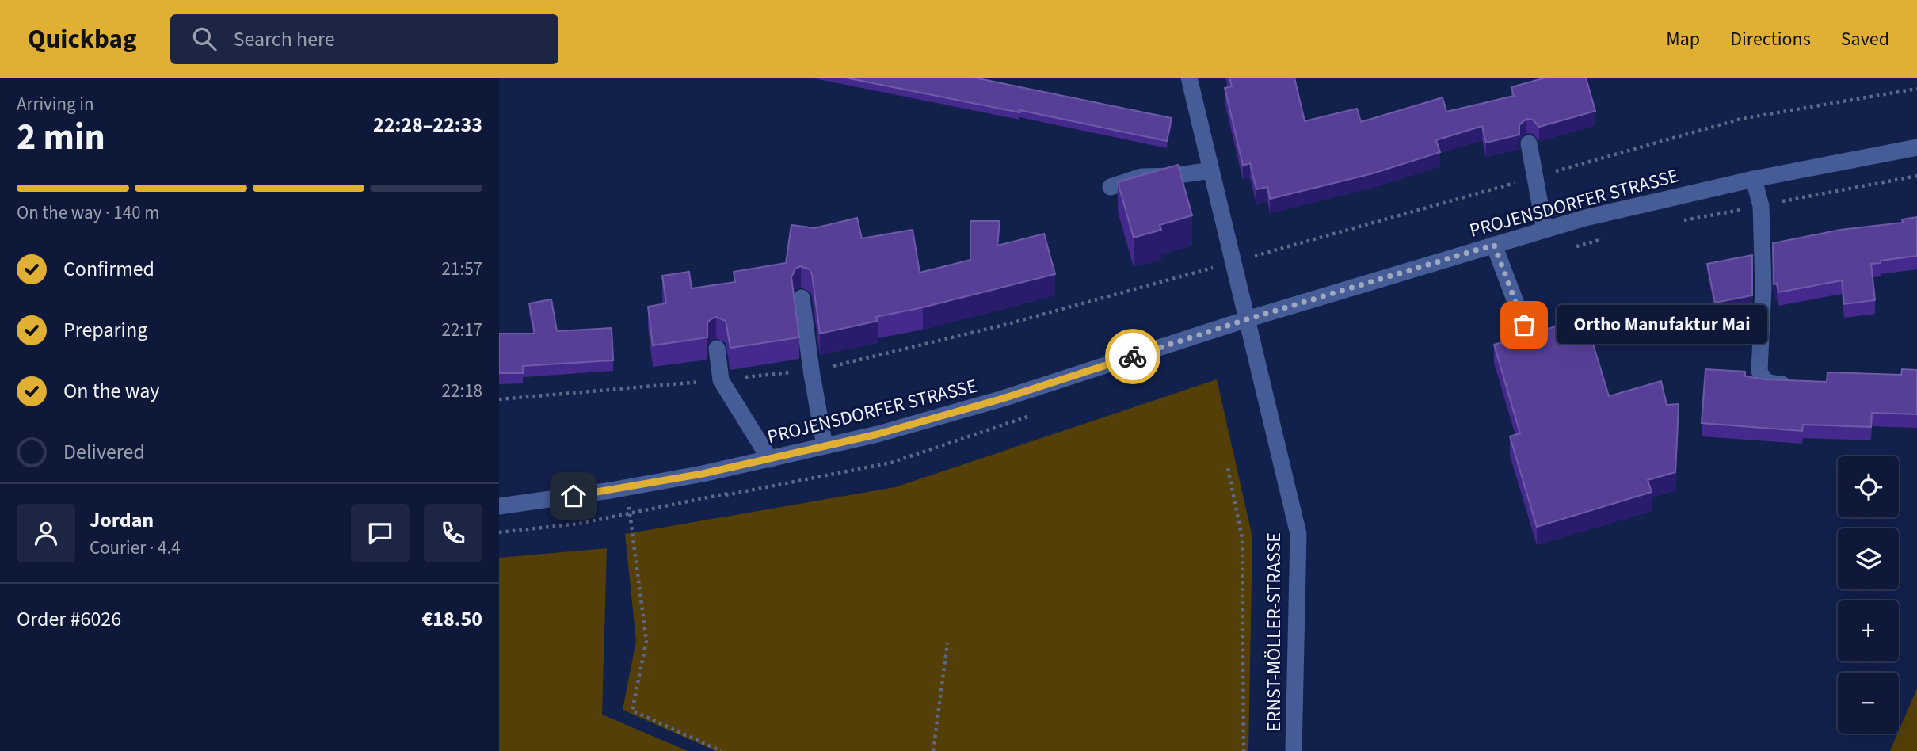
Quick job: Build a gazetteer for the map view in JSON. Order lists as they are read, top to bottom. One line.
{"streets":{"street":["PROJENSDORFER STRASSE","ERNST-MÖLLER-STRASSE"]},"crossings":[["PROJENSDORFER STRASSE","ERNST-MÖLLER-STRASSE"]],"places":["Ortho Manufaktur Mai"],"page":{"header":"Quickbag","search":"Search here","nav":["Map","Directions","Saved"],"heading":["2 min","Arriving in","22:28–22:33"],"panel":["Jordan","Courier · 4.4","Order #6026","€18.50"],"bar":"On the way · 140 m","list":[["Confirmed","21:57"],["Preparing","22:17"],["On the way","22:18"],"Delivered"],"bubble":"Ortho Manufaktur Mai","map_buttons":["+","−"]}}
